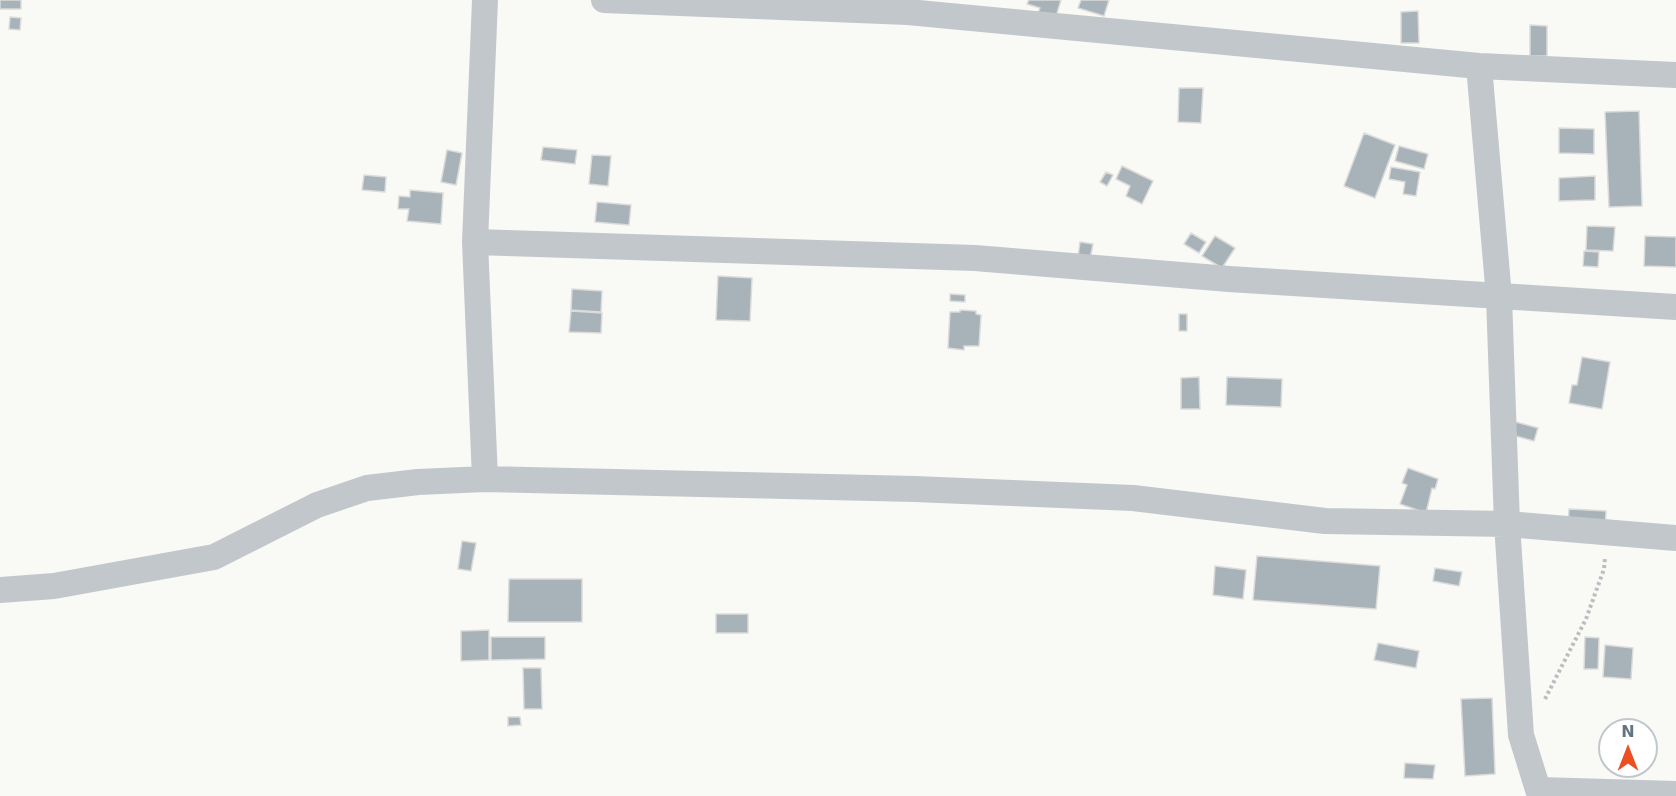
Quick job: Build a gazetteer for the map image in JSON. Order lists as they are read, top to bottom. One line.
{"north":"top"}
